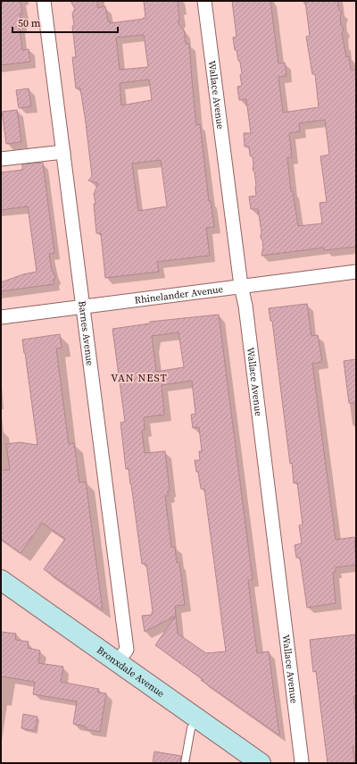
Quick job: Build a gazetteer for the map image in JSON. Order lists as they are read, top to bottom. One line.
{"streets":{"street":["Wallace Avenue","Rhinelander Avenue","Barnes Avenue","Bronxdale Avenue"]},"crossings":[["Wallace Avenue","Rhinelander Avenue"],["Rhinelander Avenue","Barnes Avenue"],["Barnes Avenue","Bronxdale Avenue"]],"districts":["VAN NEST"],"scale_bar":"50 m"}
